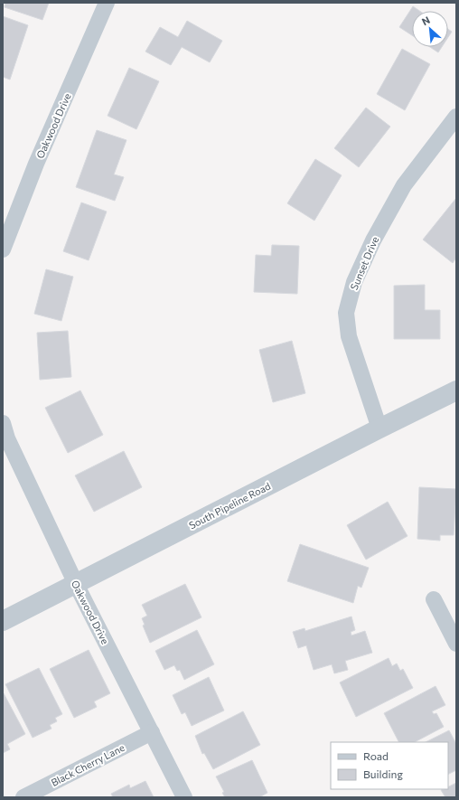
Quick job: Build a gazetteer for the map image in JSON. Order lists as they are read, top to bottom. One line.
{"streets":{"street":["Oakwood Drive","Sunset Drive","South Pipeline Road","Black Cherry Lane"]},"crossings":[["Oakwood Drive","South Pipeline Road"],["Oakwood Drive","Black Cherry Lane"],["Sunset Drive","South Pipeline Road"]],"legend":["Road","Building"],"north":"top left"}
